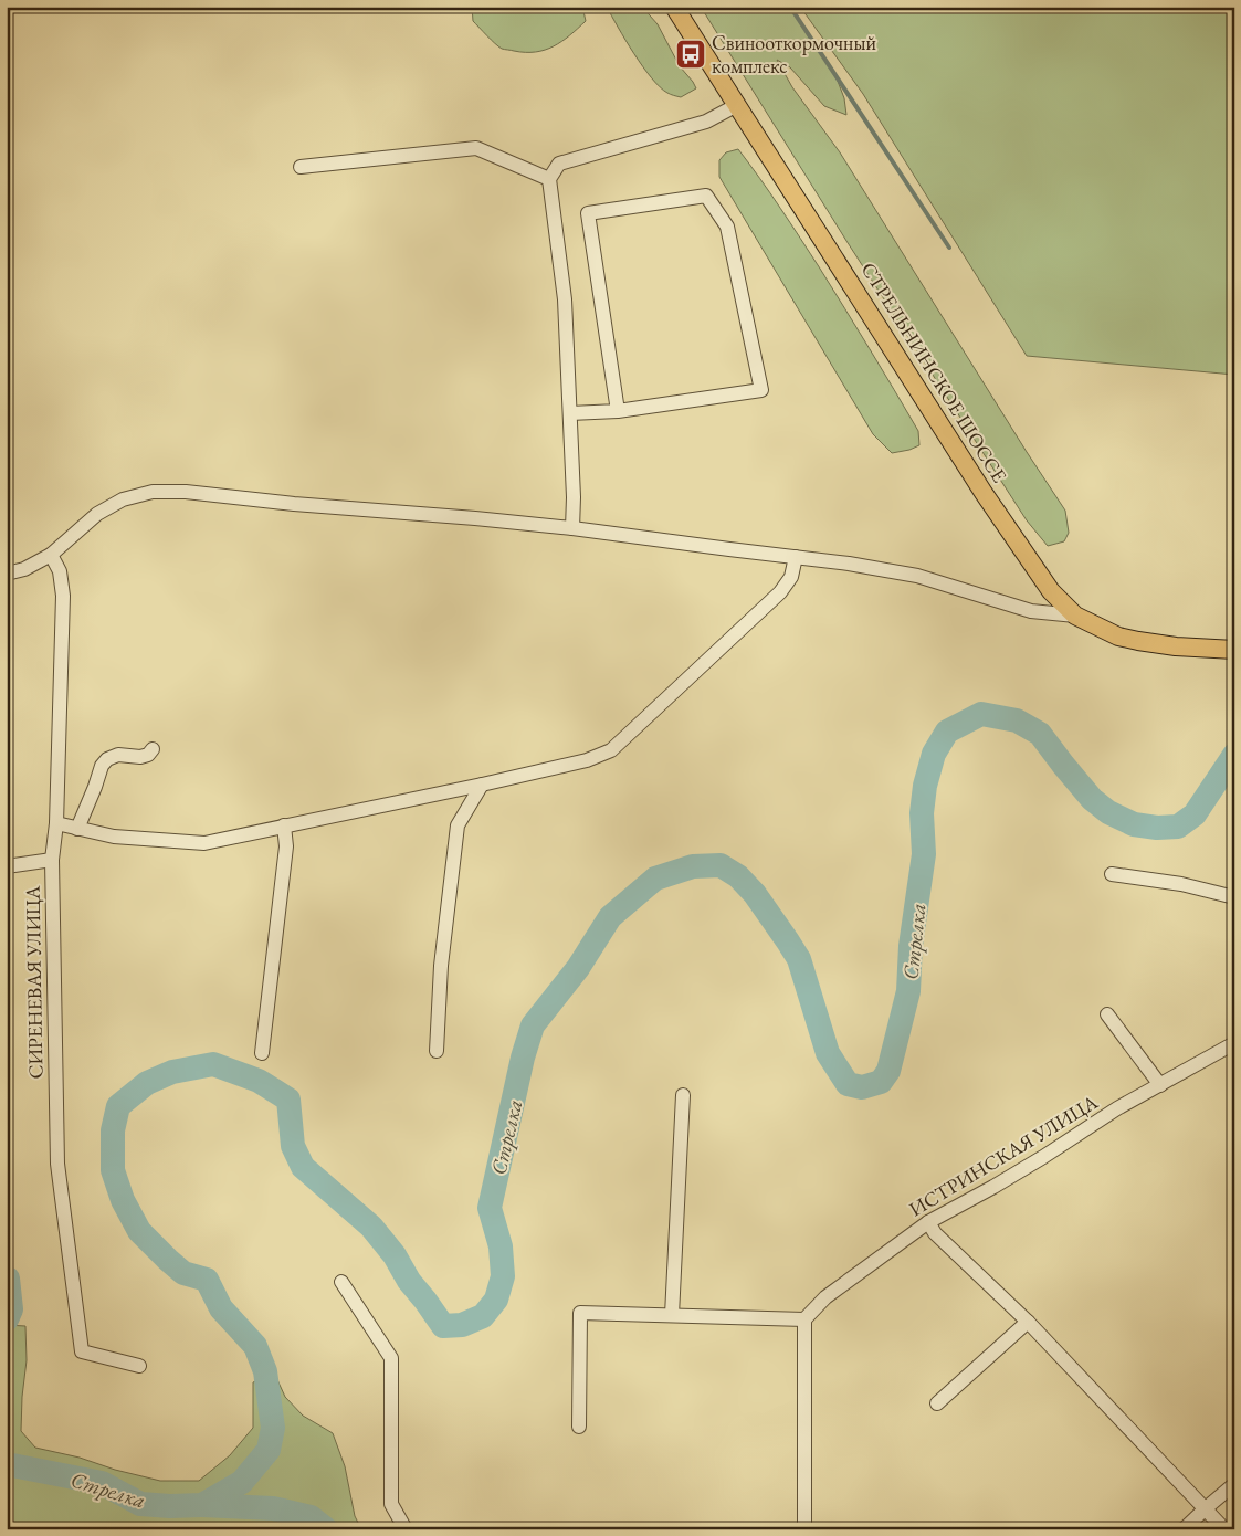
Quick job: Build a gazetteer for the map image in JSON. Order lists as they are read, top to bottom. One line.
{"streets":{"main road":["СТРЕЛЬНИНСКОЕ ШОССЕ"],"street":["СИРЕНЕВАЯ УЛИЦА","ИСТРИНСКАЯ УЛИЦА"]},"water":["Стрелка"],"places":{"bus stop":["Свинооткормочный комплекс"]}}
